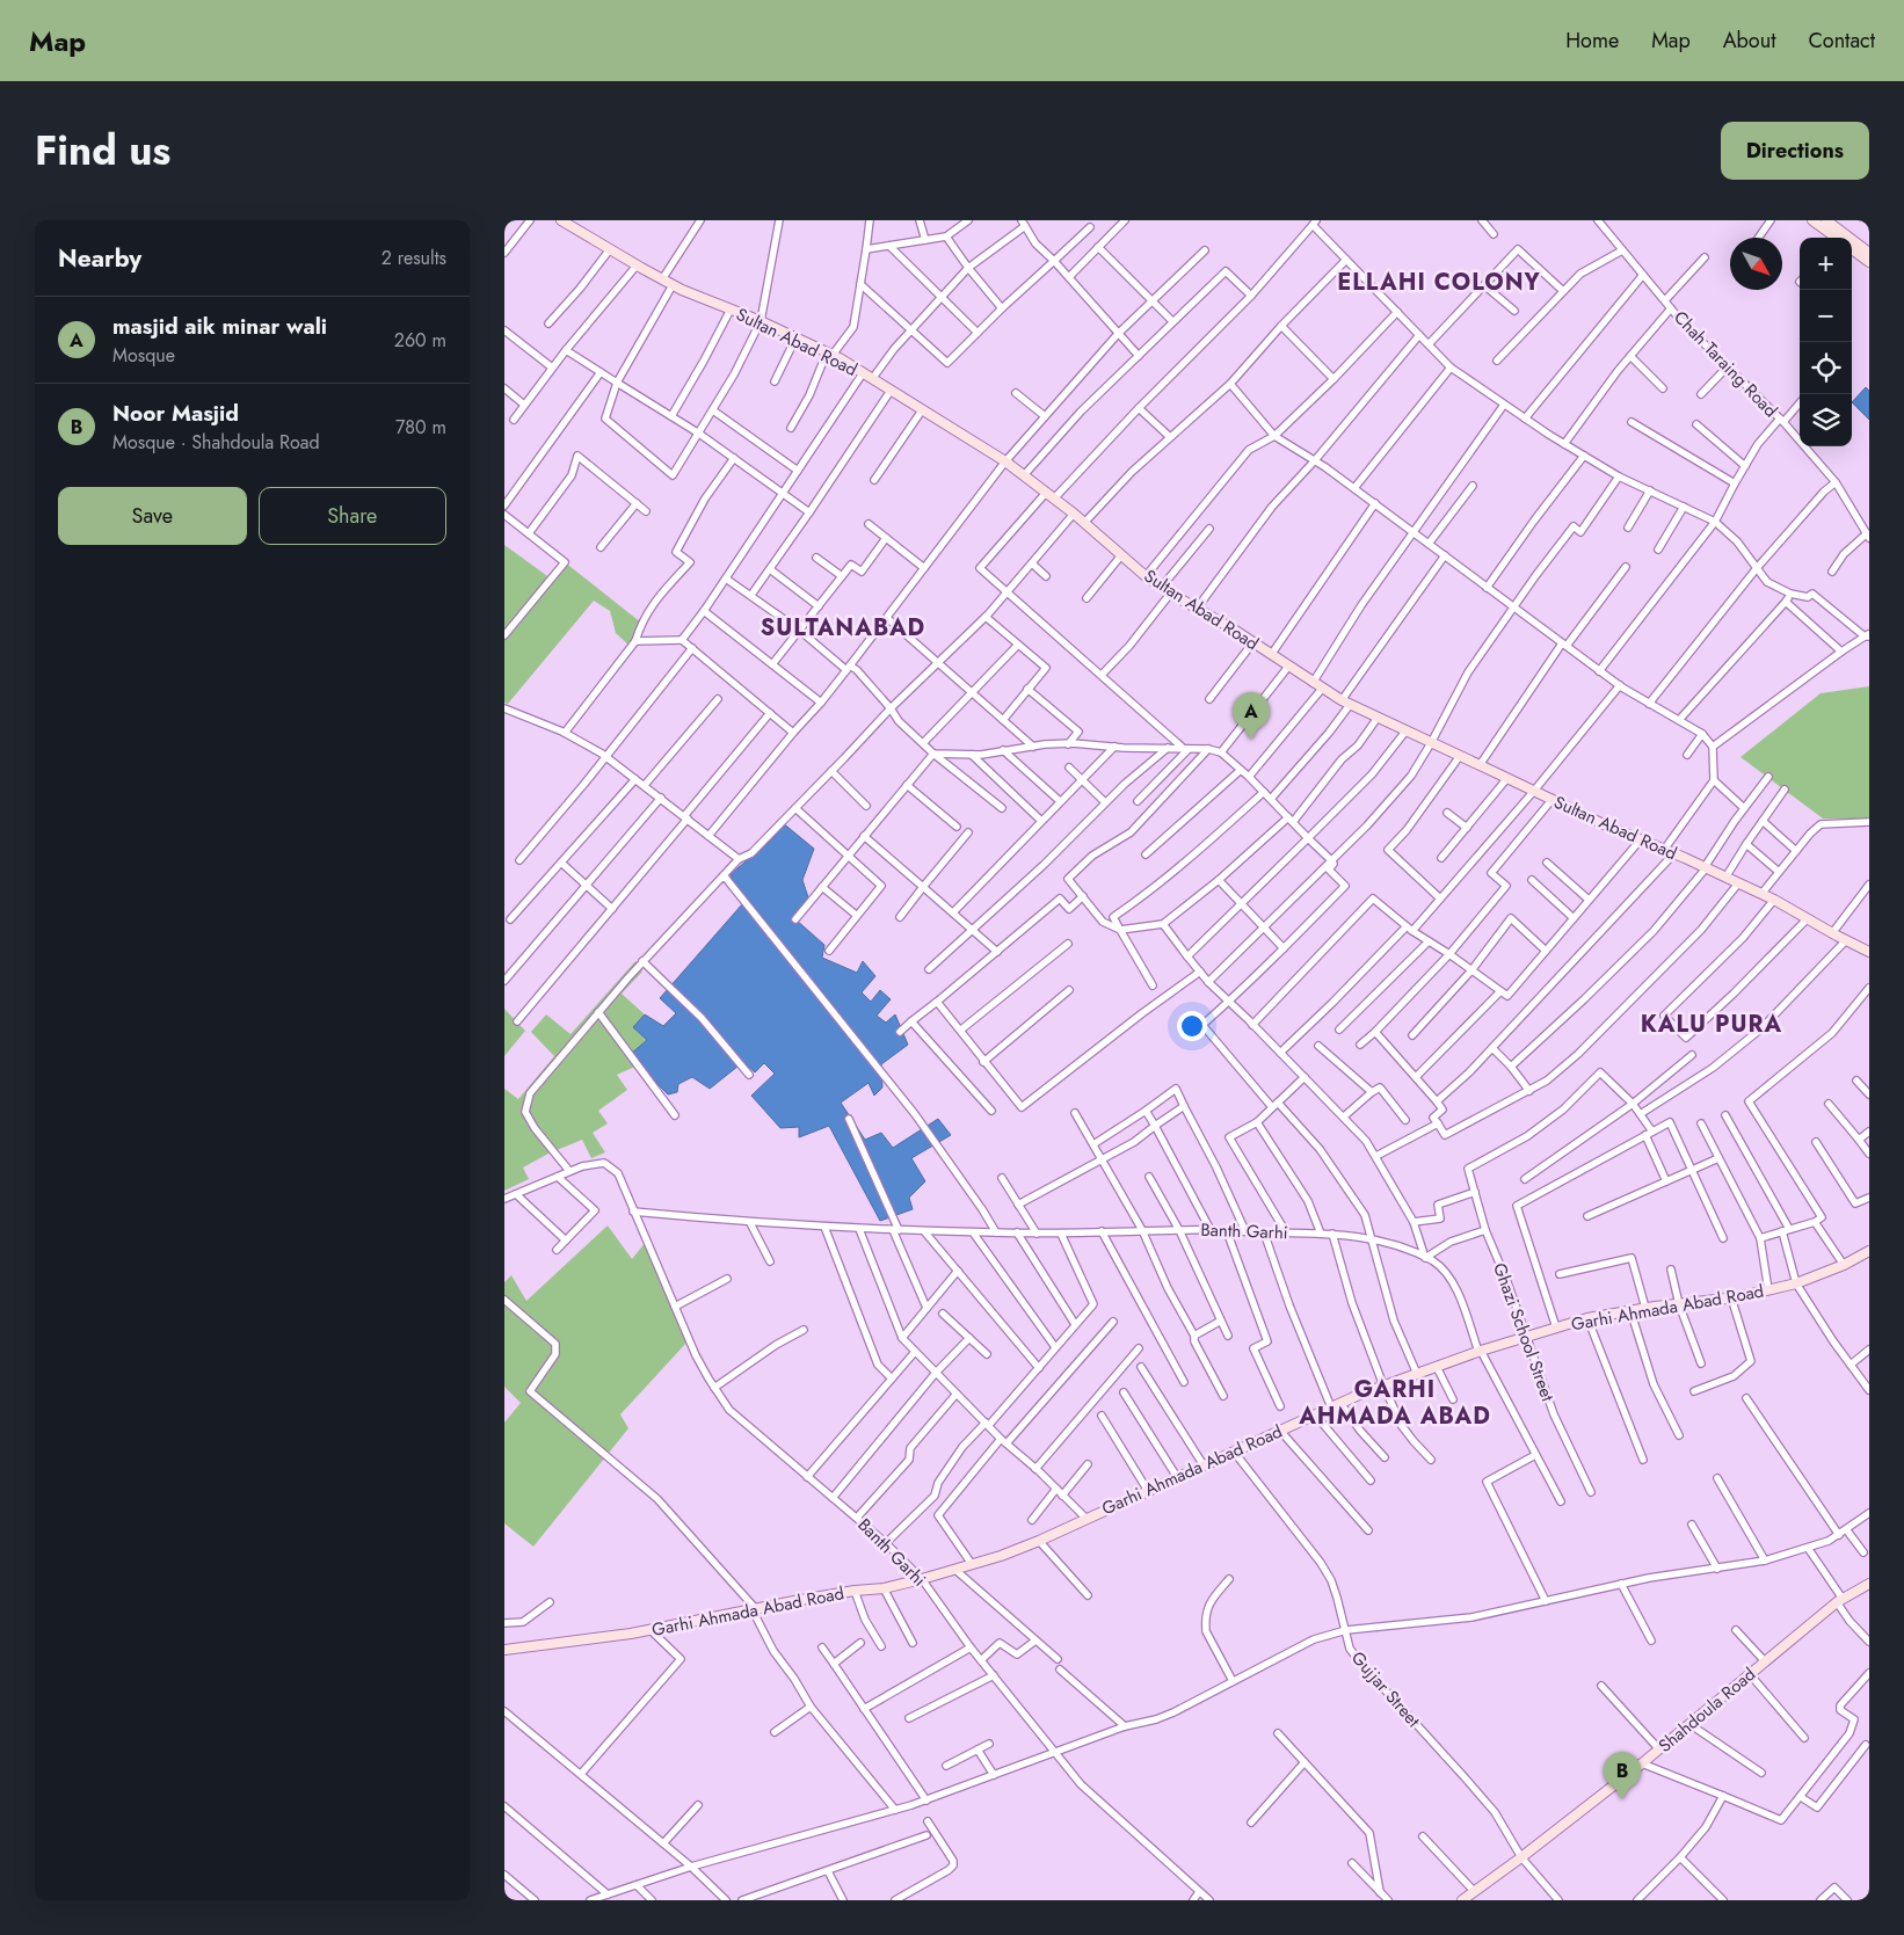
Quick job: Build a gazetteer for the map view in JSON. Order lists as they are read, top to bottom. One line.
{"streets":{"street":["Sultan Abad Road","Chah Taraing Road","Banth Garhi","Garhi Ahmada Abad Road","Ghazi School Street","Gujjar Street","Shahdoula Road"]},"crossings":[["Banth Garhi","Garhi Ahmada Abad Road"],["Garhi Ahmada Abad Road","Ghazi School Street"],["Garhi Ahmada Abad Road","Gujjar Street"],["Gujjar Street","Shahdoula Road"]],"districts":["ELLAHI COLONY","SULTANABAD","KALU PURA","GARHI AHMADA ABAD"],"north":"bottom right","page":{"header":"Map","nav":["Home","Map","About","Contact"],"title":"Find us","buttons":["Directions",["Save","Share"]],"heading":["Nearby","2 results"],"map_buttons":["+","−"],"list":[{"mark":"A","name":"masjid aik minar wali","note":"Mosque","value":"260 m"},{"mark":"B","name":"Noor Masjid","note":"Mosque · Shahdoula Road","value":"780 m"}],"pins":["A","B"]}}
